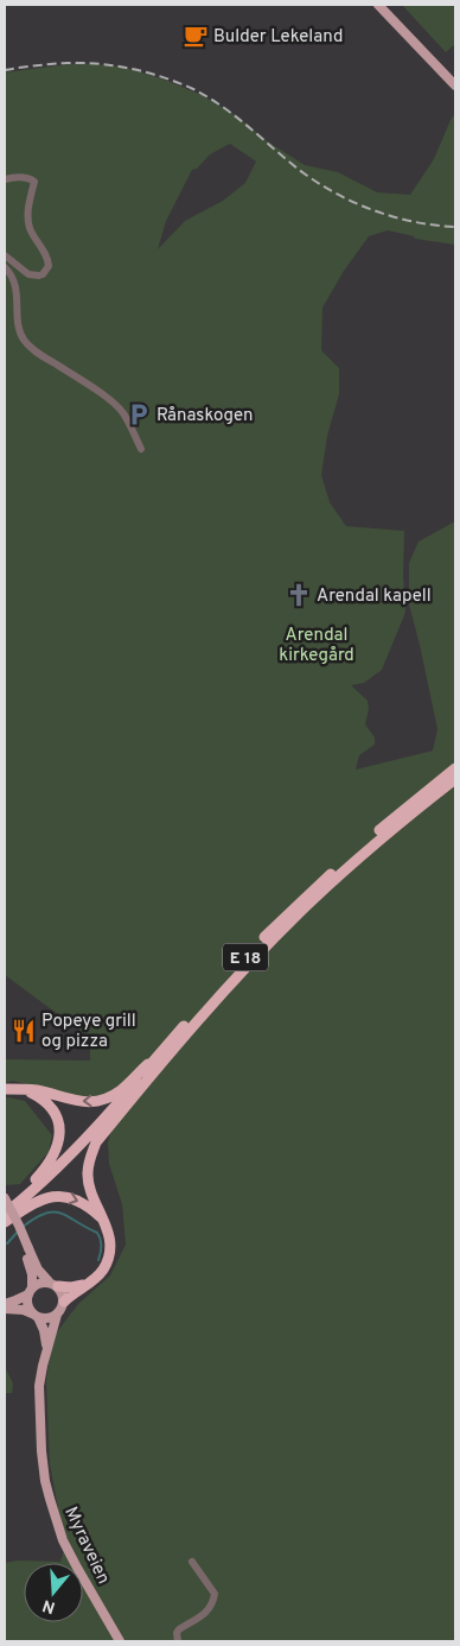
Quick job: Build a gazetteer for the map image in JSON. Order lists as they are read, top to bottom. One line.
{"streets":{"highway":["E 18"],"main road":["Myraveien"]},"crossings":[["E 18","Myraveien"]],"parks":["Arendal kirkegård"],"places":{"cafe":["Bulder Lekeland"],"parking":["Rånaskogen"],"church":["Arendal kapell"],"restaurant":["Popeye grill og pizza"]},"north":"bottom"}
